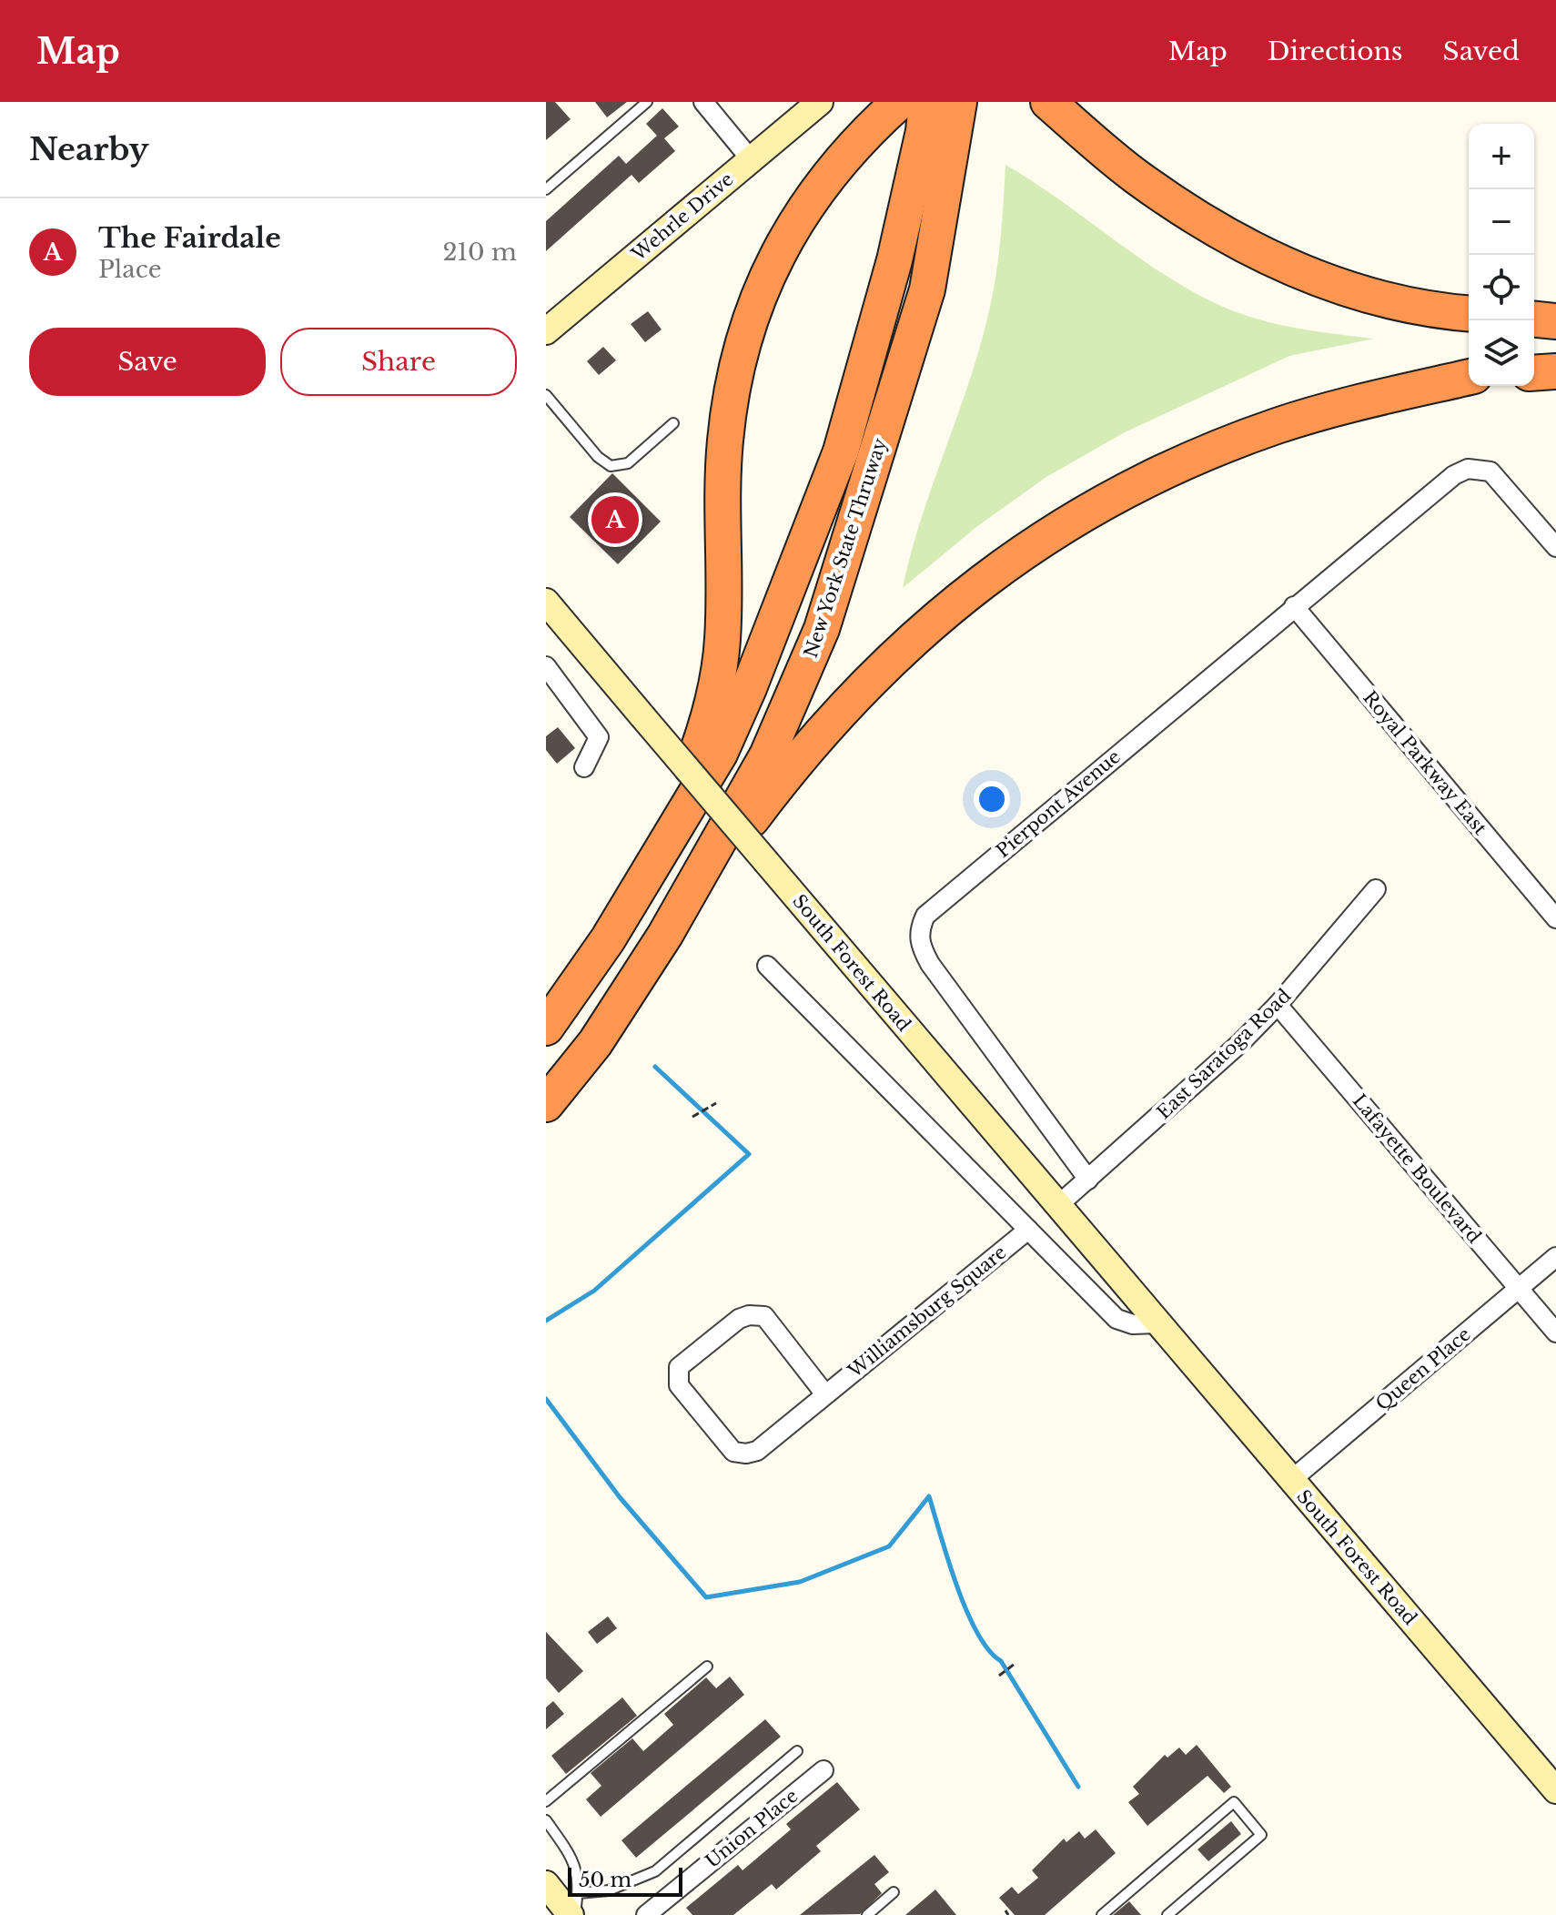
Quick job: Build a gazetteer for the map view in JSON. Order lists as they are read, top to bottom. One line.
{"streets":{"highway":["New York State Thruway"],"street":["Wehrle Drive","Royal Parkway East","Pierpont Avenue","South Forest Road","East Saratoga Road","Lafayette Boulevard","Williamsburg Square","Queen Place","Union Place"]},"crossings":[["Royal Parkway East","Pierpont Avenue"],["Pierpont Avenue","East Saratoga Road"],["South Forest Road","East Saratoga Road"],["South Forest Road","Queen Place"],["East Saratoga Road","Lafayette Boulevard"],["Lafayette Boulevard","Queen Place"]],"scale_bar":"50 m","page":{"header":"Map","nav":["Map","Directions","Saved"],"heading":"Nearby","map_buttons":["+","−"],"list":[{"mark":"A","name":"The Fairdale","note":"Place","value":"210 m"}],"buttons":["Save","Share"],"pins":"A","scale":"50 m"}}
